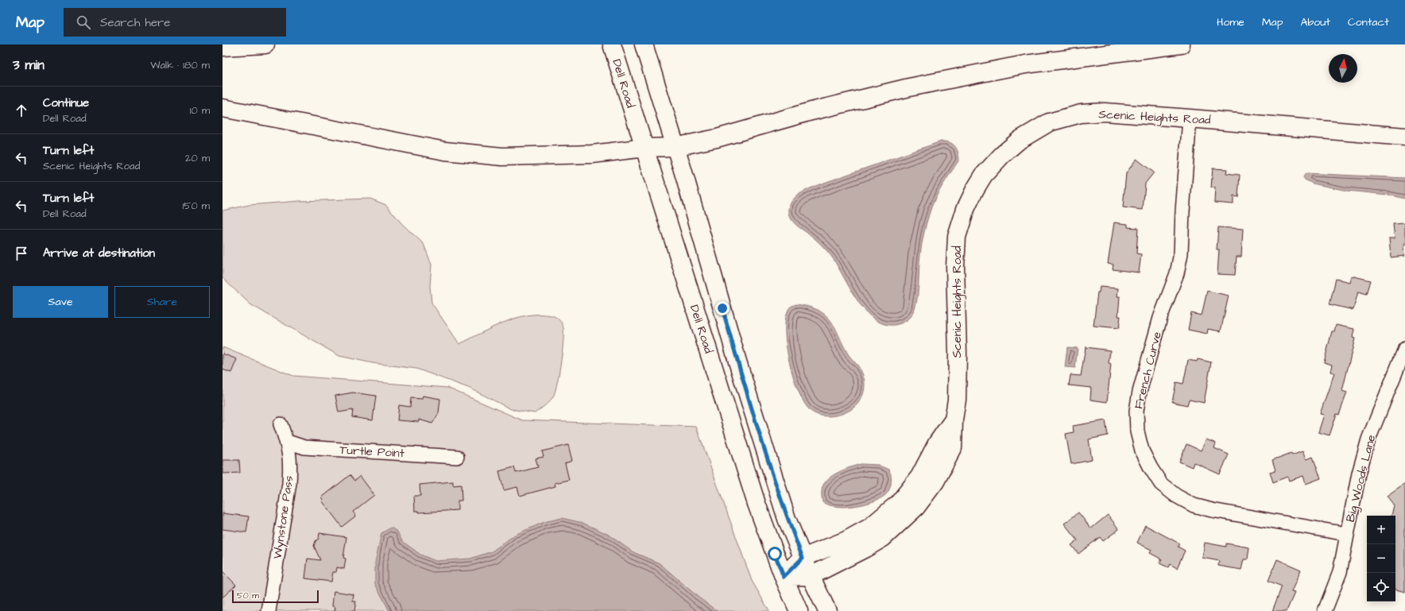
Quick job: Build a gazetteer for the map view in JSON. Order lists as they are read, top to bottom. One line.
{"streets":{"main road":["Dell Road","Scenic Heights Road"],"street":["French Curve","Turtle Point","Big Woods Lane","Wynstone Pass"]},"crossings":[["Dell Road","Scenic Heights Road"],["Scenic Heights Road","French Curve"],["French Curve","Big Woods Lane"],["Turtle Point","Wynstone Pass"]],"scale_bar":"50 m","north":"top","page":{"header":"Map","search":"Search here","nav":["Home","Map","About","Contact"],"heading":["3 min","Walk · 180 m"],"list":[["Continue","Dell Road","10 m"],["Turn left","Scenic Heights Road","20 m"],["Turn left","Dell Road","150 m"],"Arrive at destination"],"buttons":["Save","Share"],"map_buttons":["+","−"],"scale":"50 m"}}
